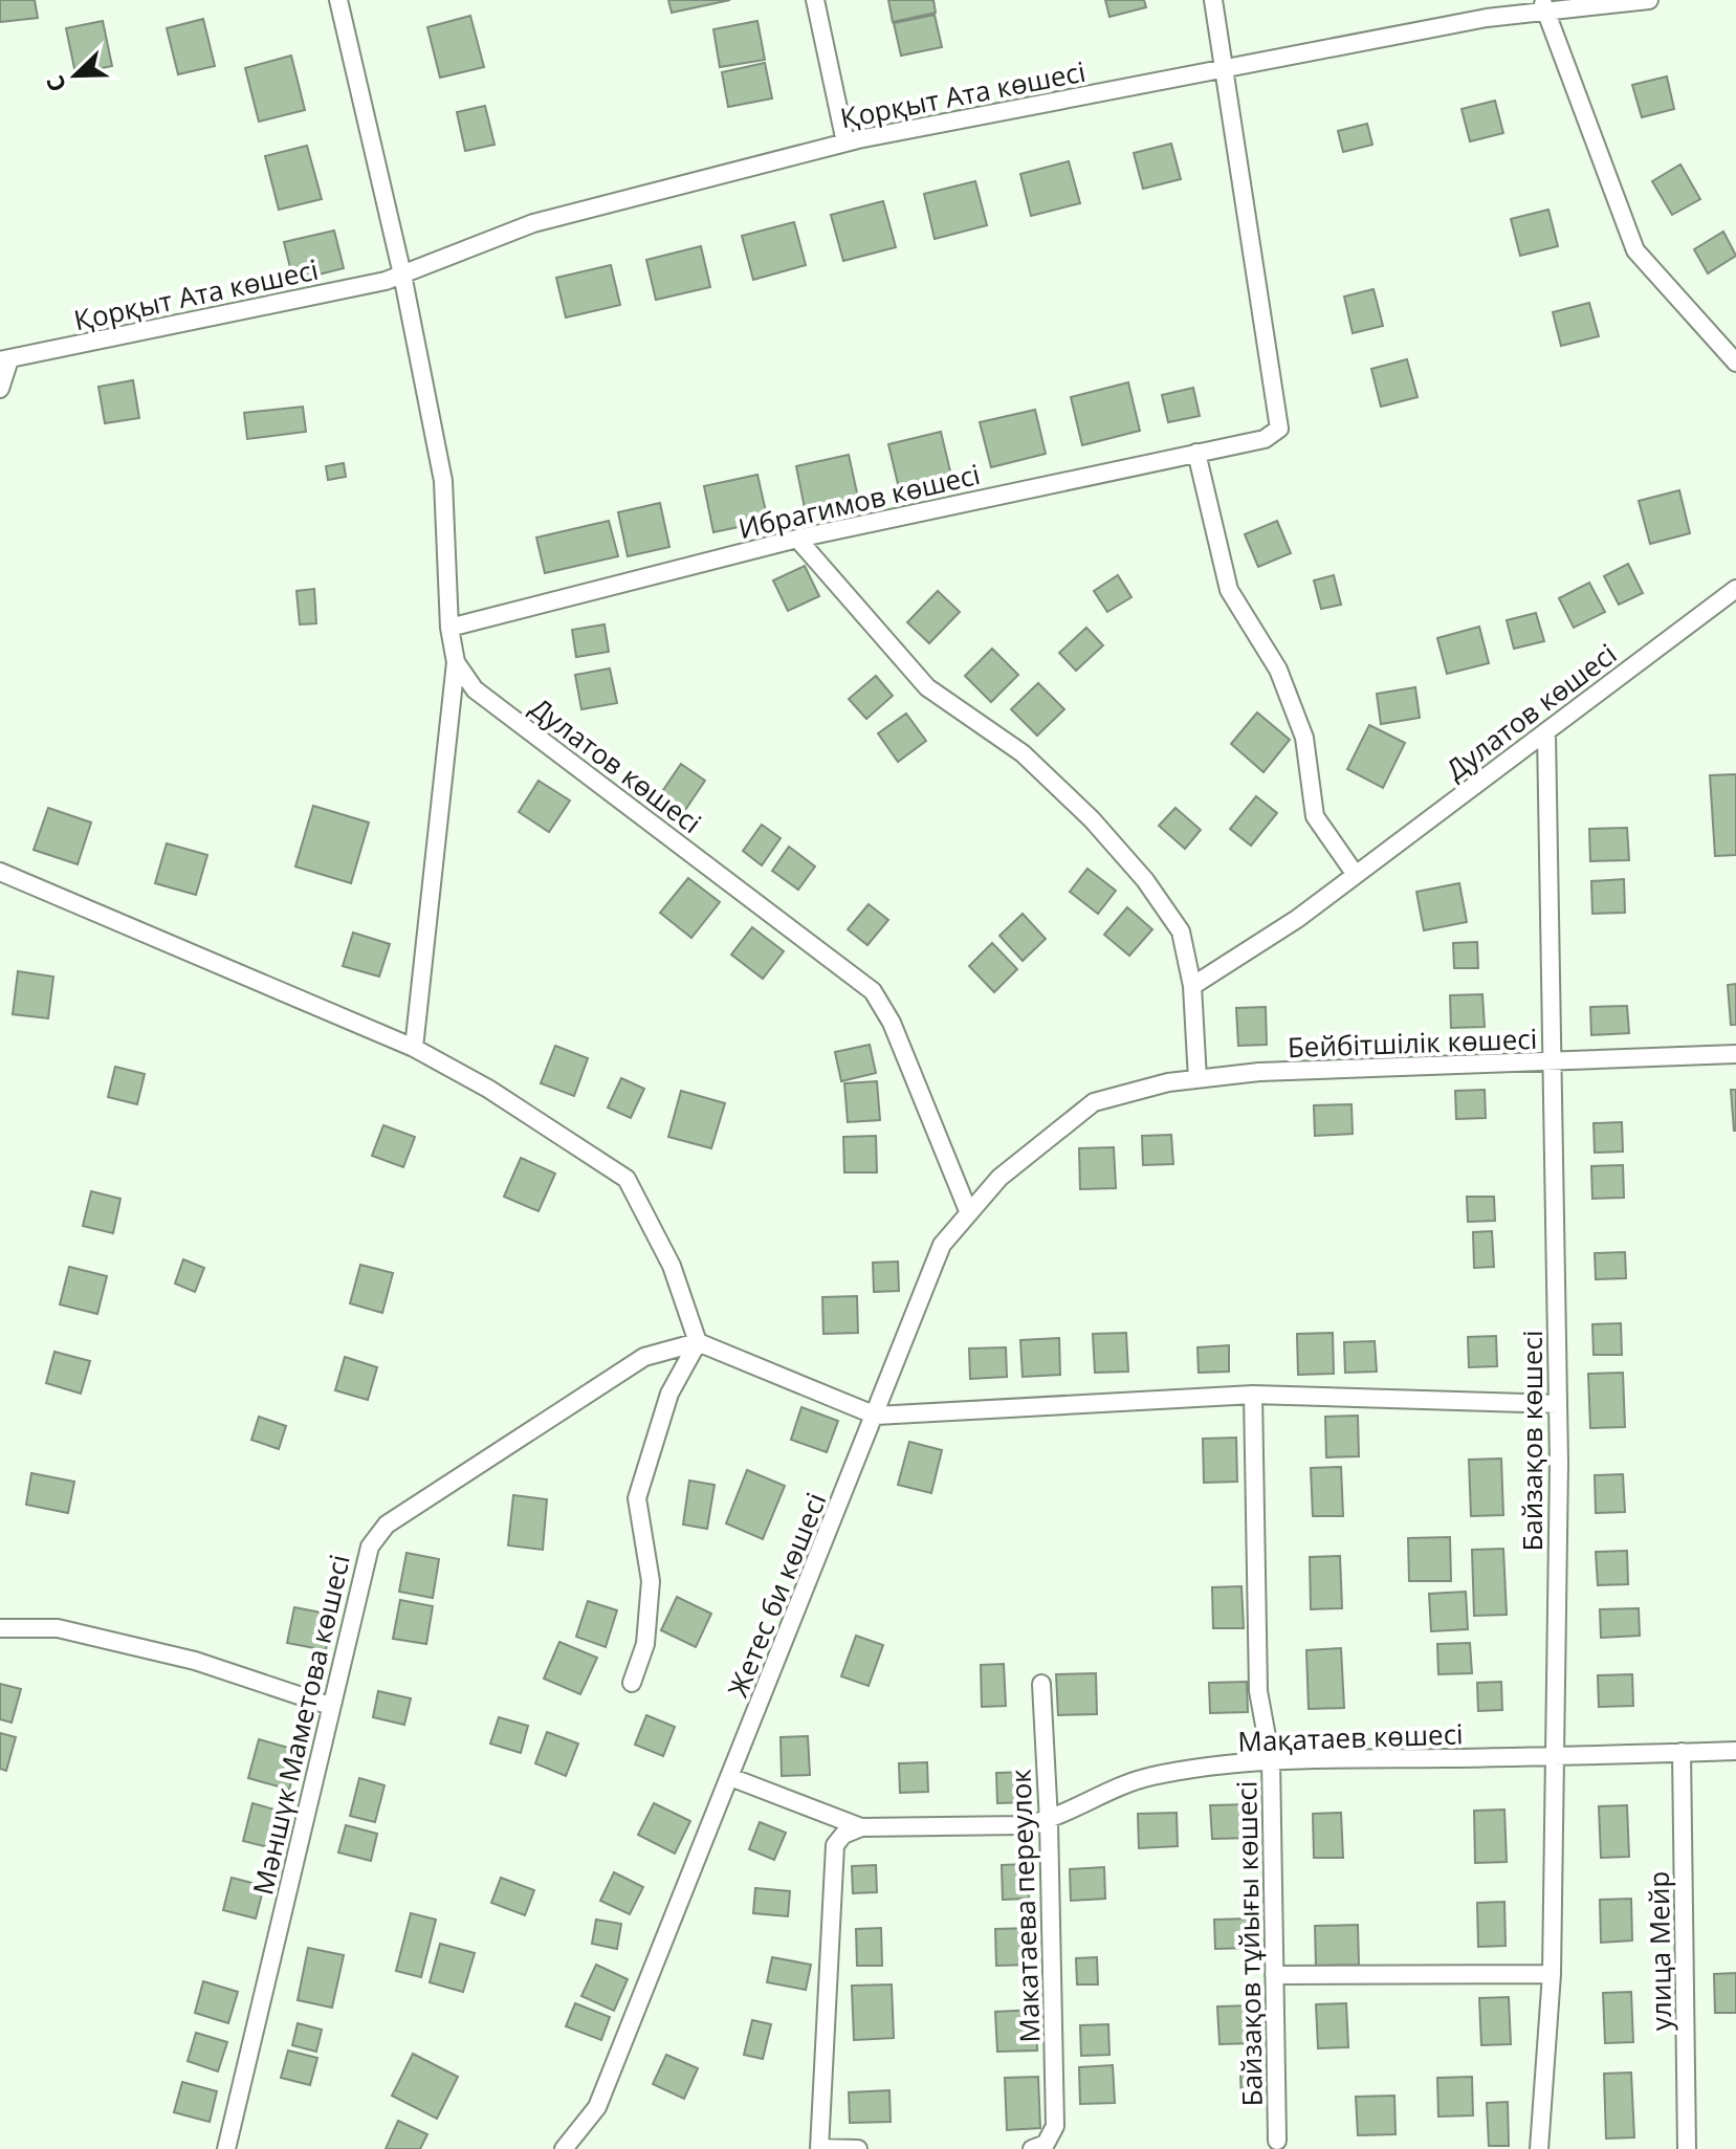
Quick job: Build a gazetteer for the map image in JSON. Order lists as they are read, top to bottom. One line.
{"streets":{"street":["Қорқыт Ата көшесі","Ибрагимов көшесі","Дулатов көшесі","Бейбітшілік көшесі","Байзақов көшесі","Жетес би көшесі","Мәншүк Маметова көшесі","Мақатаев көшесі","Макатаева переулок","Байзақов тұйығы көшесі","улица Мейр"]},"crossings":[["Қорқыт Ата көшесі","Ибрагимов көшесі"],["Қорқыт Ата көшесі","Дулатов көшесі"],["Ибрагимов көшесі","Дулатов көшесі"],["Дулатов көшесі","Байзақов көшесі"],["Дулатов көшесі","Жетес би көшесі"],["Бейбітшілік көшесі","Байзақов көшесі"],["Бейбітшілік көшесі","Жетес би көшесі"],["Байзақов көшесі","Мақатаев көшесі"],["Мақатаев көшесі","Макатаева переулок"],["Мақатаев көшесі","Байзақов тұйығы көшесі"],["Мақатаев көшесі","улица Мейр"]],"north":"bottom left"}
